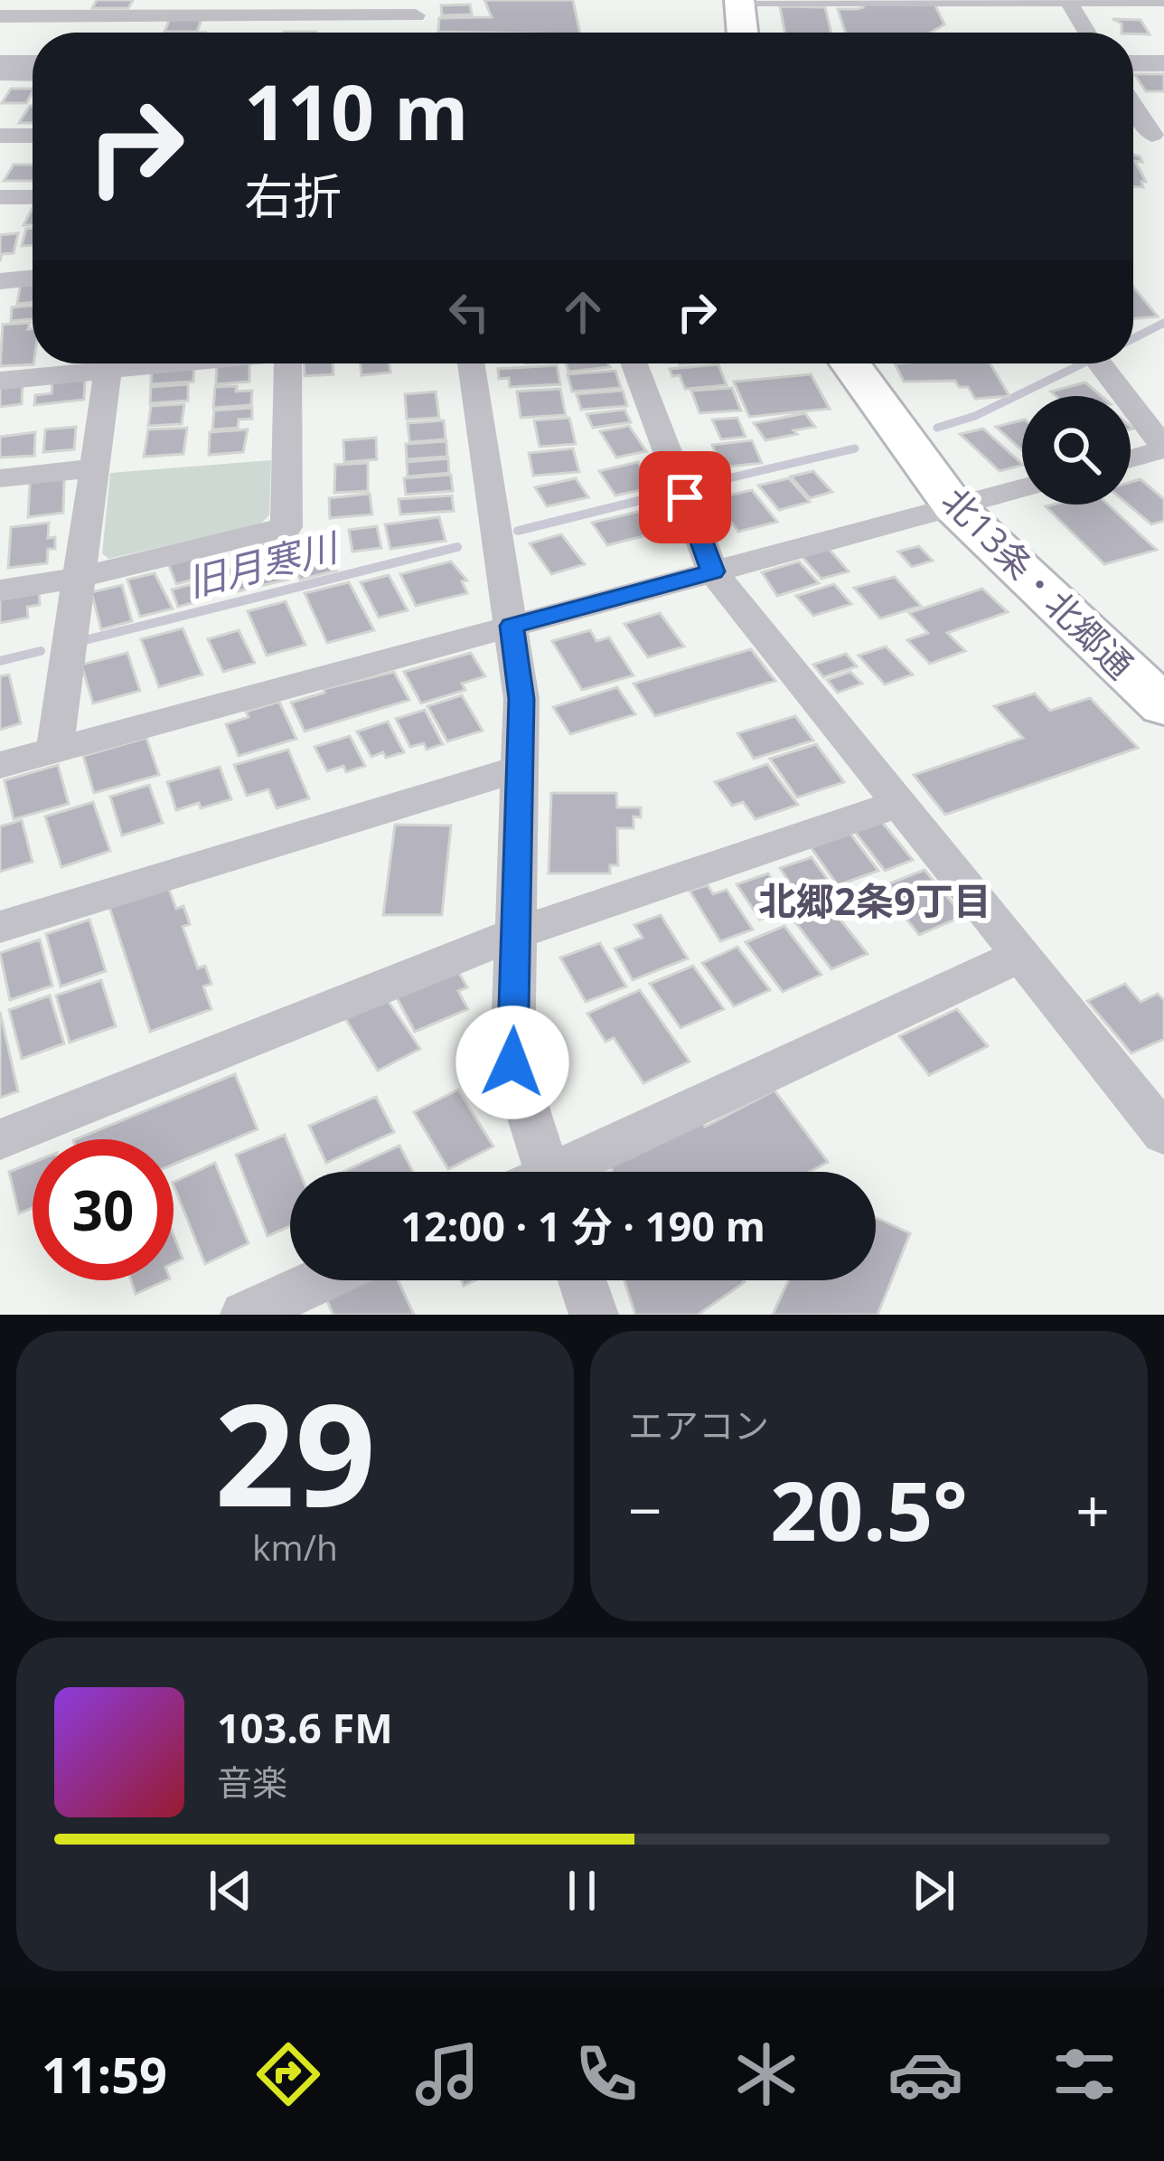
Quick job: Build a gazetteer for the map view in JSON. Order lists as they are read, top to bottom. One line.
{"streets":{"main road":["北13条・北郷通"]},"districts":["北郷2条9丁目"],"water":["旧月寒川"],"page":{"turn":["110 m","右折"],"limit":"30","trip":"12:00 · 1 分 · 190 m","tile":[["29","km/h"],"エアコン"],"heat":["−","20.5°","+"],"song":["103.6 FM","音楽"],"tabs":"11:59"}}
